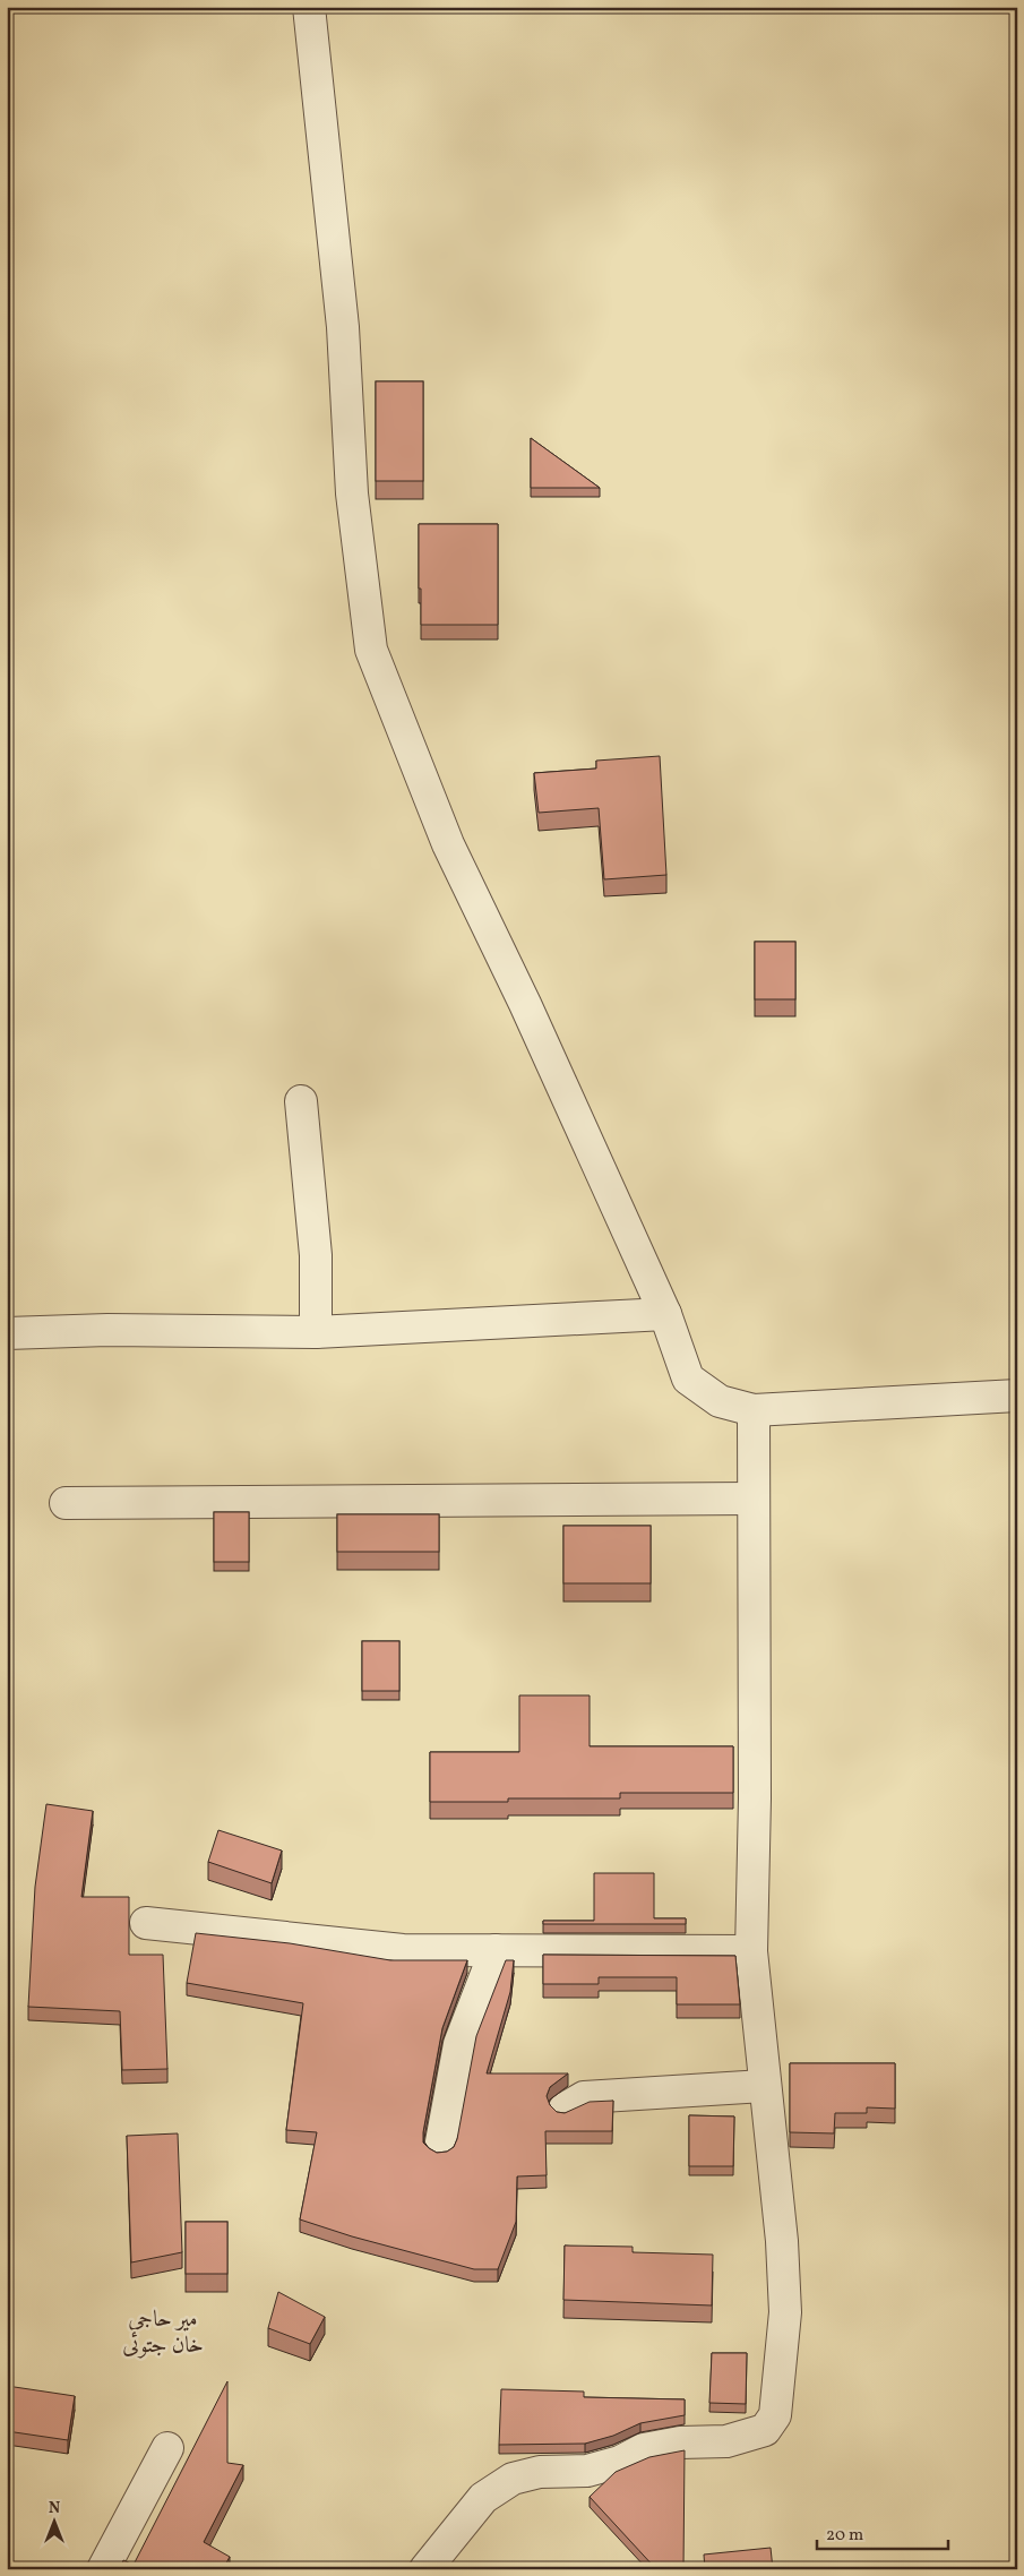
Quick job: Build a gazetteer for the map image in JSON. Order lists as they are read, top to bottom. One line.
{"districts":["میر حاجی خان جتوئی"],"scale_bar":"20 m","north":"top"}
